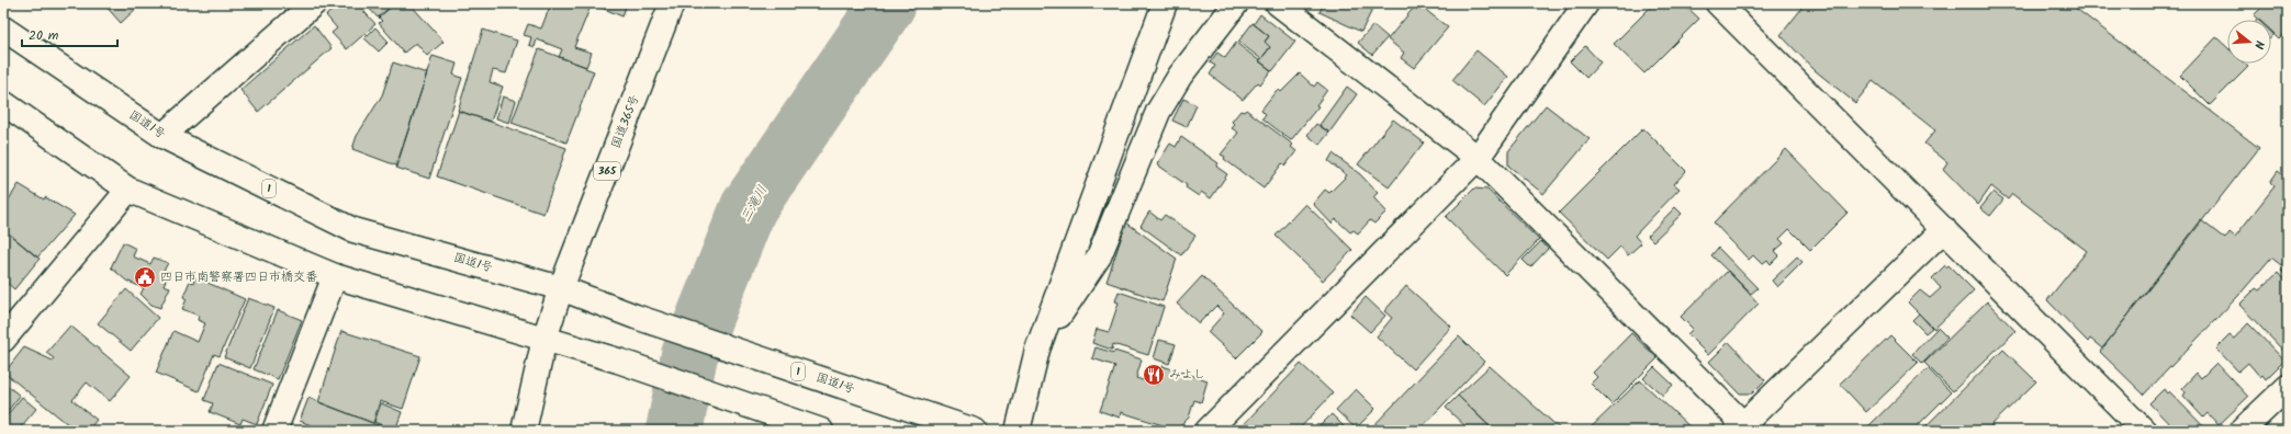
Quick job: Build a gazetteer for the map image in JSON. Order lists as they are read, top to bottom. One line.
{"streets":{"main road":["国道365号","国道1号","365","1"]},"crossings":[["国道365号","国道1号"]],"water":["三滝川"],"places":{"public building":["四日市南警察署四日市橋交番"],"restaurant":["みよし"]},"scale_bar":"20 m","north":"right"}
